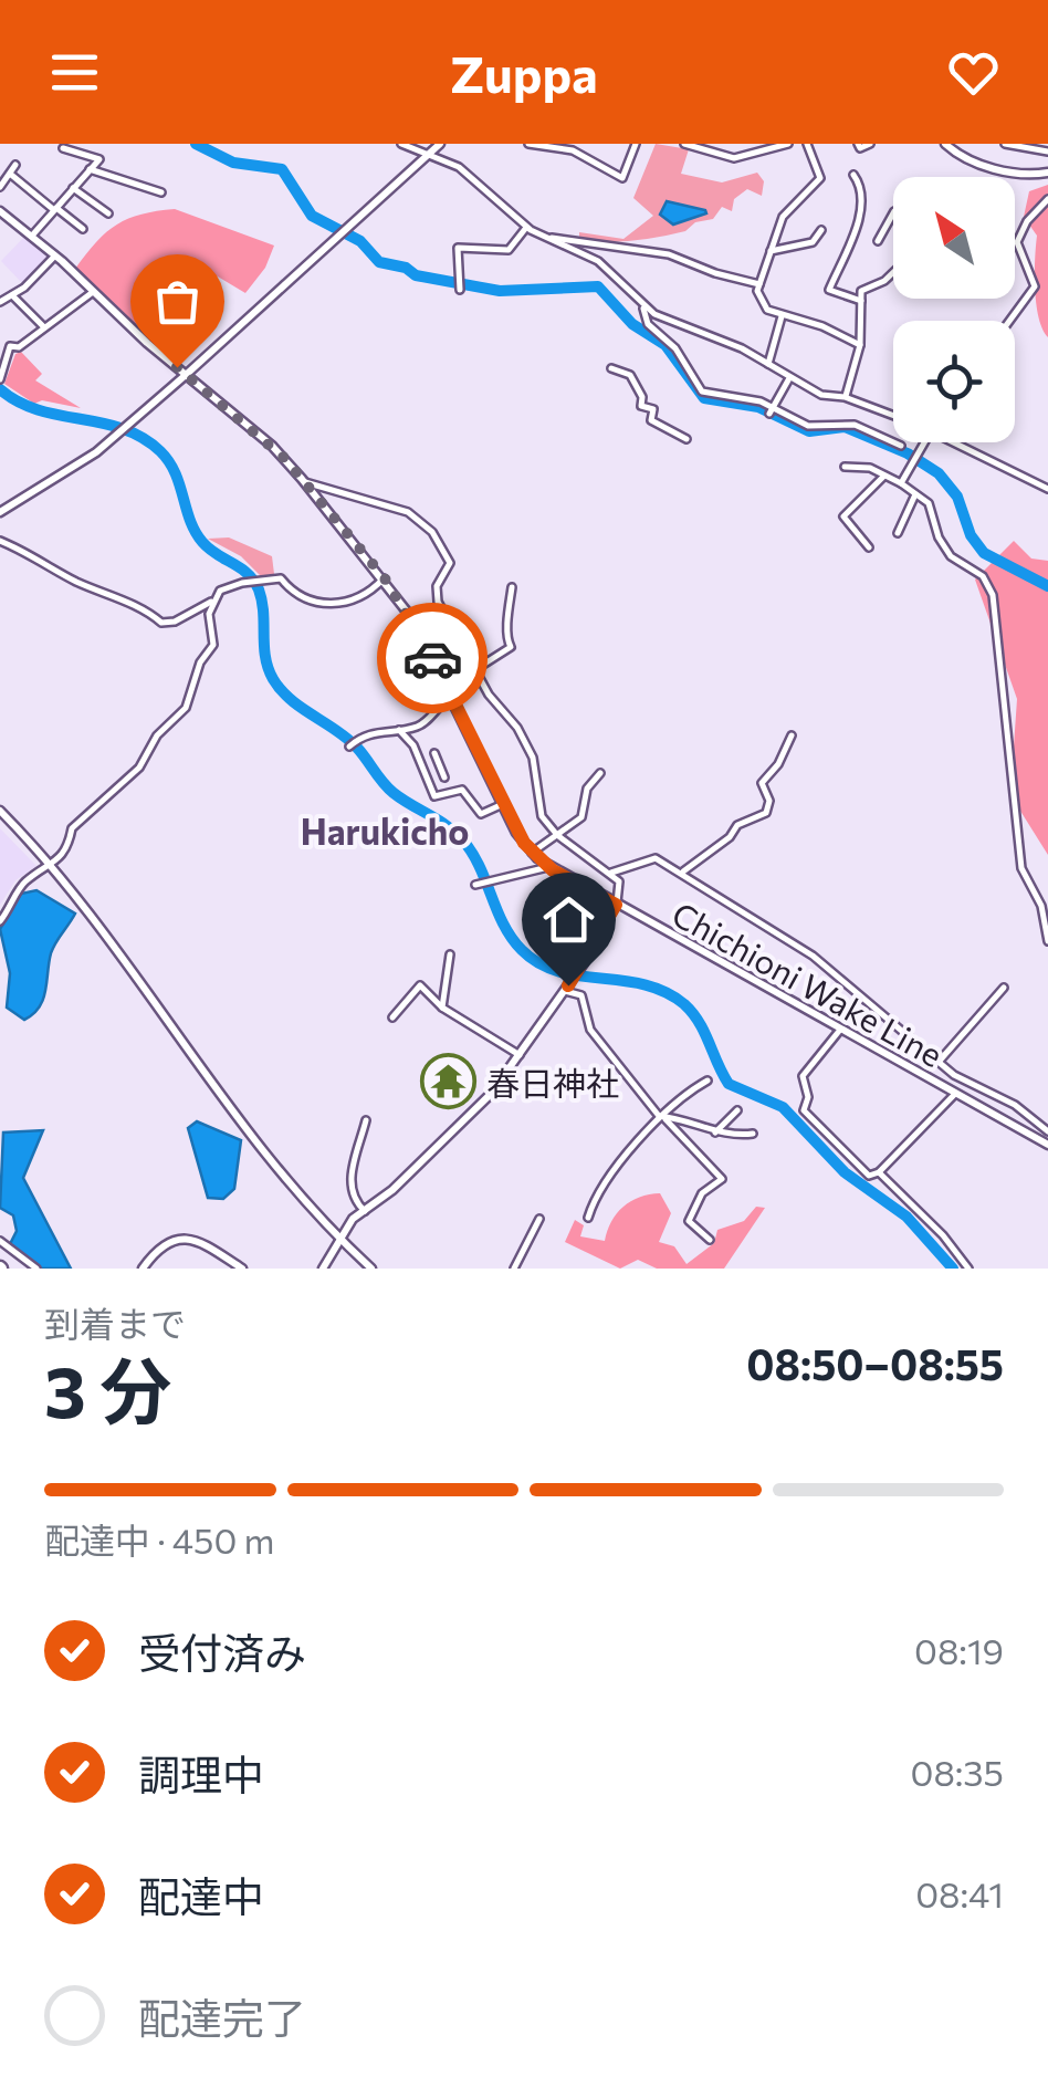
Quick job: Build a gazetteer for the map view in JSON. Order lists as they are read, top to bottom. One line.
{"streets":{"main road":["Chichioni Wake Line"]},"districts":["Harukicho"],"places":{"temple":["春日神社"]},"north":"top left","page":{"header":"Zuppa","heading":["3 分","到着まで","08:50–08:55"],"bar":"配達中 · 450 m","list":[["受付済み","08:19"],["調理中","08:35"],["配達中","08:41"],"配達完了"]}}
